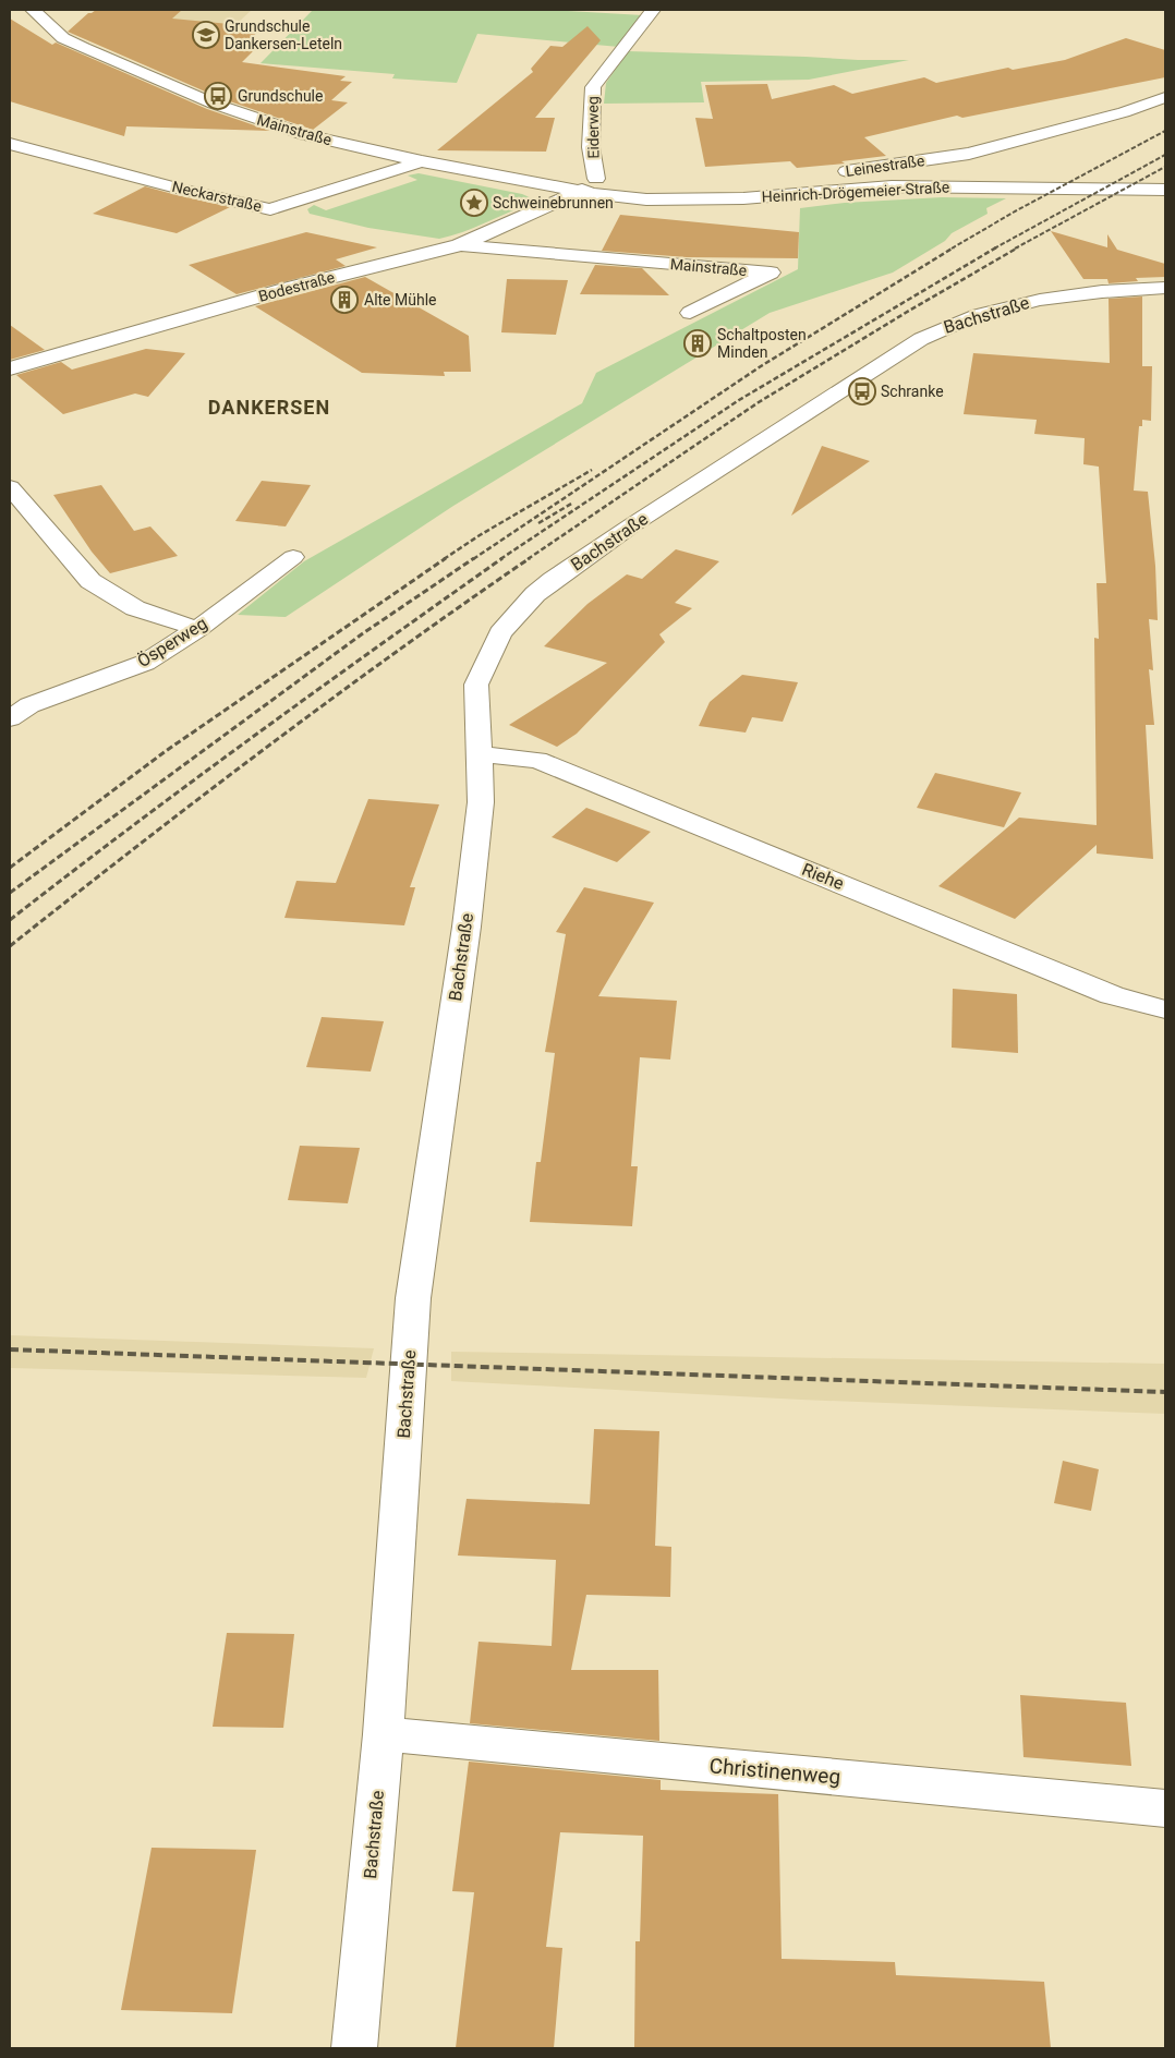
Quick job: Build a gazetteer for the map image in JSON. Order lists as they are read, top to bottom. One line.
{"streets":{"street":["Eiderweg","Mainstraße","Leinestraße","Heinrich-Drögemeier-Straße","Neckarstraße","Bodestraße","Bachstraße","Ösperweg","Riehe","Christinenweg"]},"crossings":[["Eiderweg","Mainstraße"],["Eiderweg","Heinrich-Drögemeier-Straße"],["Eiderweg","Bodestraße"],["Mainstraße","Heinrich-Drögemeier-Straße"],["Mainstraße","Neckarstraße"],["Mainstraße","Bodestraße"],["Heinrich-Drögemeier-Straße","Bodestraße"],["Bachstraße","Riehe"],["Bachstraße","Christinenweg"]],"districts":["DANKERSEN"],"places":{"school or university":["Grundschule Dankersen-Leteln"],"bus stop":["Grundschule","Schranke"],"place":["Schweinebrunnen"],"building":["Alte Mühle","Schaltposten Minden"]}}
